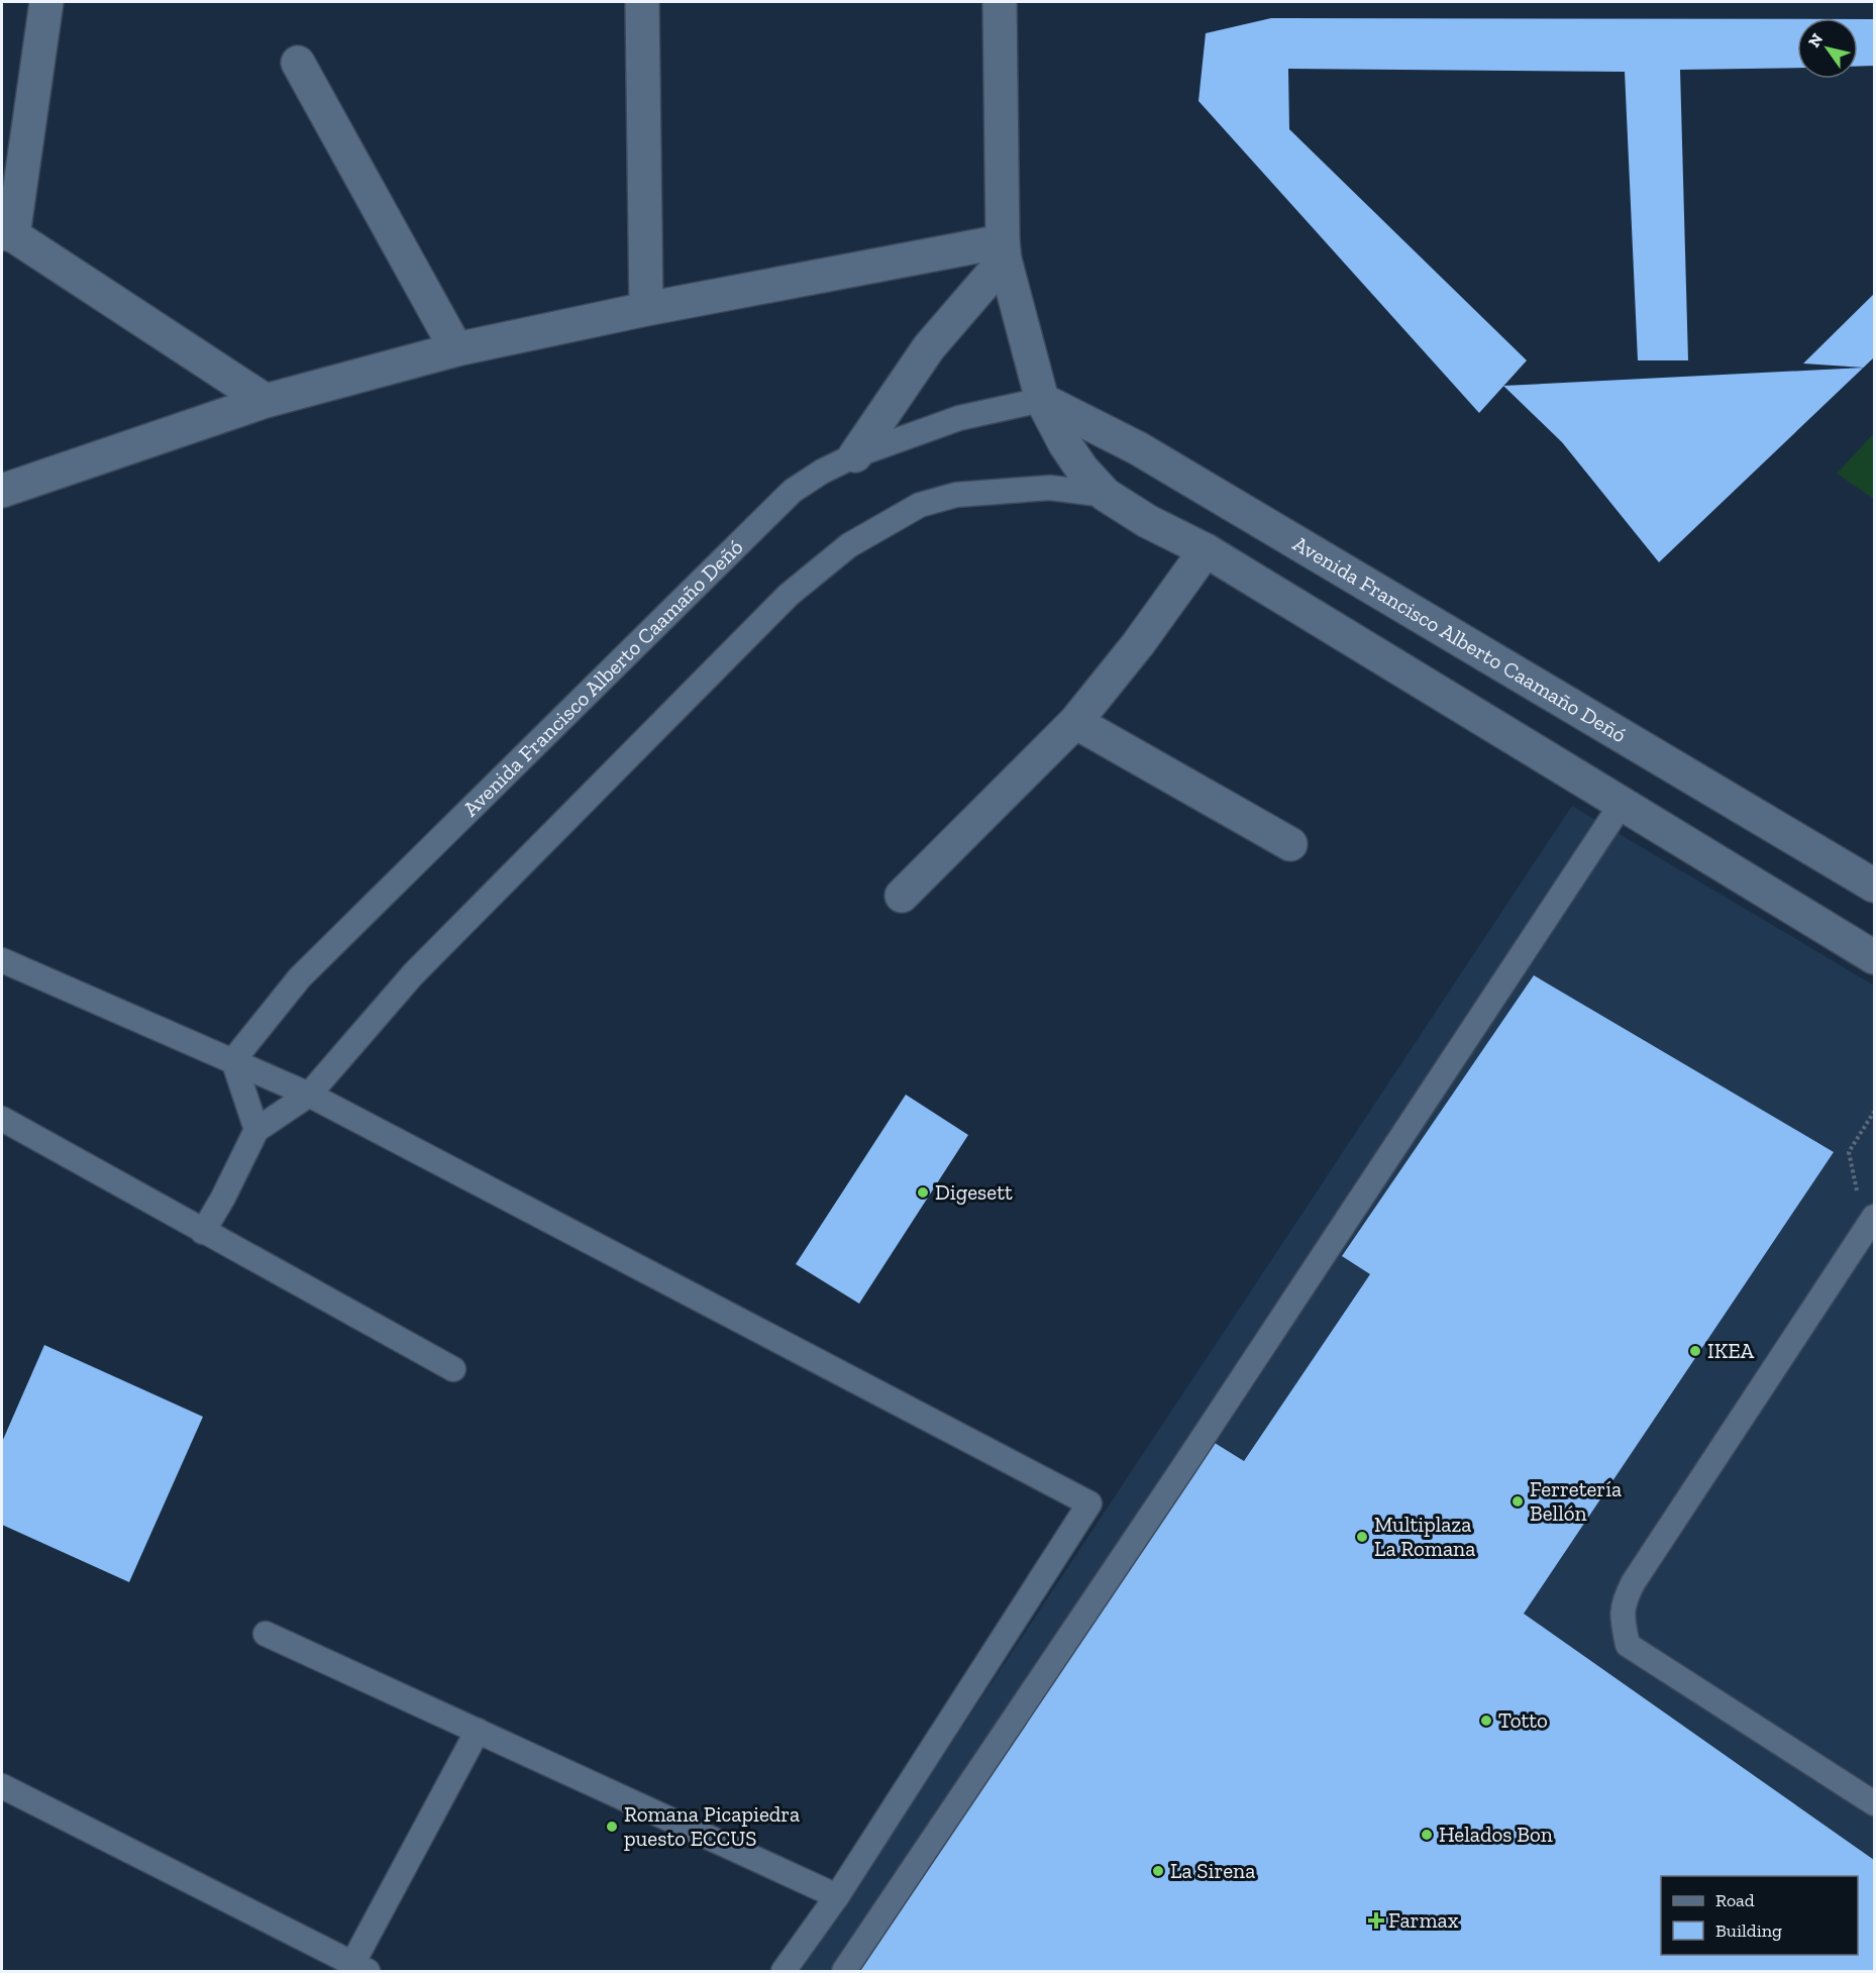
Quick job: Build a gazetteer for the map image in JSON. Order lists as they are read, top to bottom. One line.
{"streets":{"street":["Avenida Francisco Alberto Caamaño Deñó"]},"places":{"other":["Digesett","IKEA","Ferretería Bellón","Multiplaza La Romana","Totto","Romana Picapiedra puesto ECCUS","Helados Bon","La Sirena"],"health":["Farmax"]},"legend":["Road","Building"],"north":"top left"}
